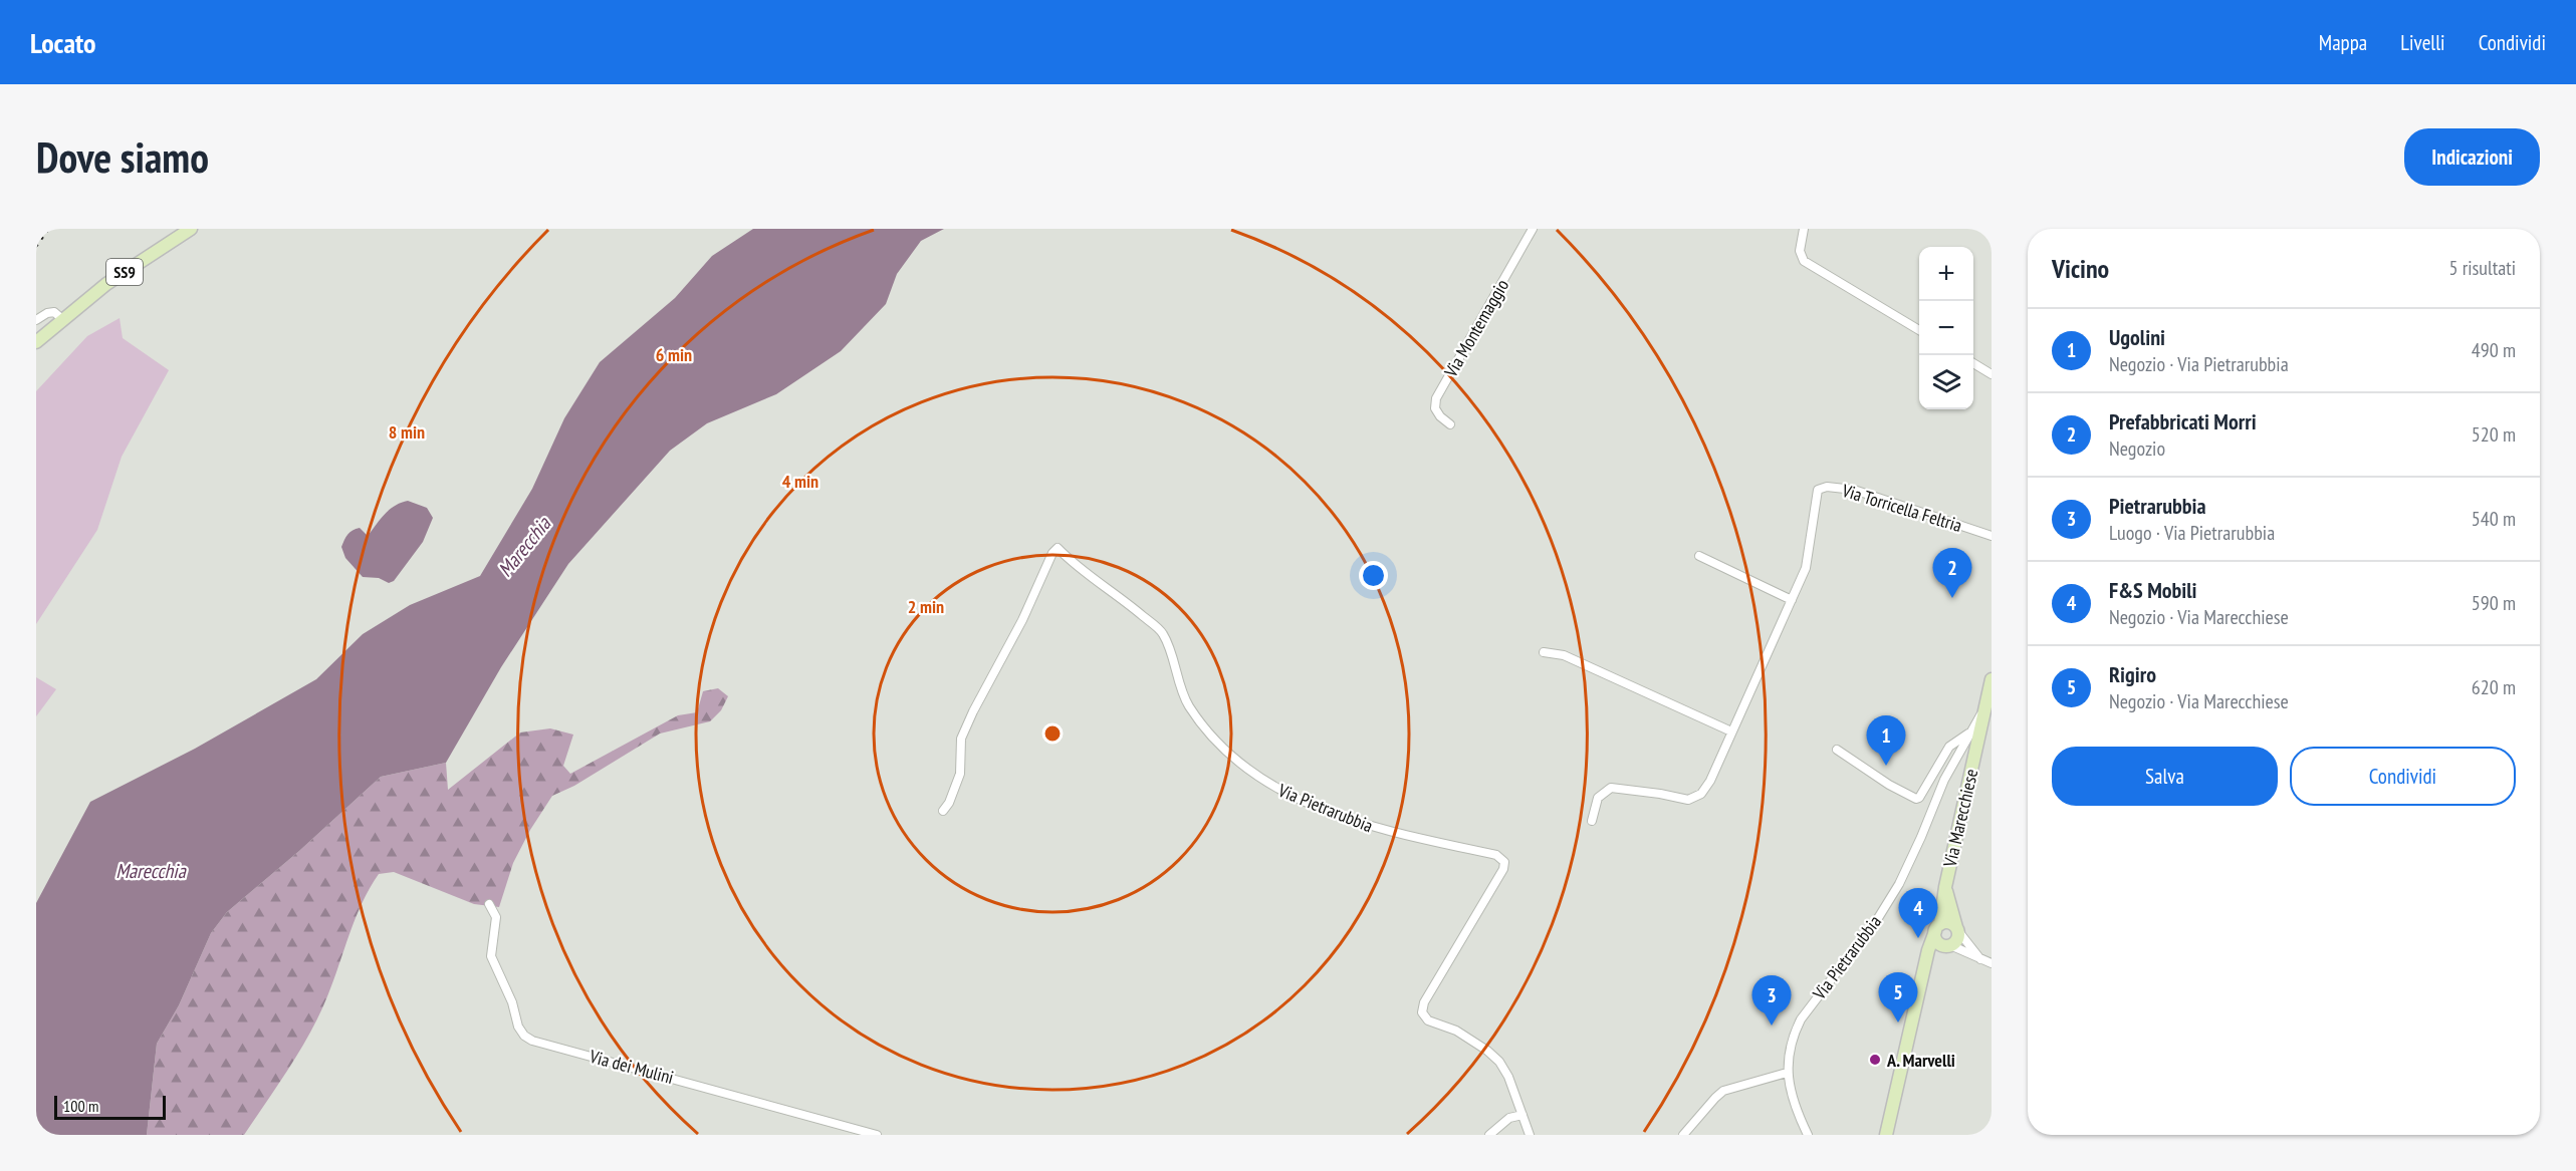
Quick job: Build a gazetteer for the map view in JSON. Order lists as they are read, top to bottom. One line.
{"streets":{"main road":["SS9","Via Marecchiese"],"street":["Via Montemaggio","Via Torricella Feltria","Via Pietrarubbia","Via dei Mulini"]},"crossings":[["Via Pietrarubbia","Via Marecchiese"]],"water":["Marecchia"],"places":["A. Marvelli"],"scale_bar":"100 m","page":{"header":"Locato","nav":["Mappa","Livelli","Condividi"],"buttons":["Indicazioni",["Salva","Condividi"]],"title":"Dove siamo","heading":["Vicino","5 risultati"],"map_buttons":["+","−"],"list":[{"mark":"1","name":"Ugolini","note":"Negozio · Via Pietrarubbia","value":"490 m"},{"mark":"2","name":"Prefabbricati Morri","note":"Negozio","value":"520 m"},{"mark":"3","name":"Pietrarubbia","note":"Luogo · Via Pietrarubbia","value":"540 m"},{"mark":"4","name":"F&S Mobili","note":"Negozio · Via Marecchiese","value":"590 m"},{"mark":"5","name":"Rigiro","note":"Negozio · Via Marecchiese","value":"620 m"}],"pins":["2","1","4","5","3"],"scale":"100 m"},"rings":["6 min","8 min","4 min","2 min"]}
